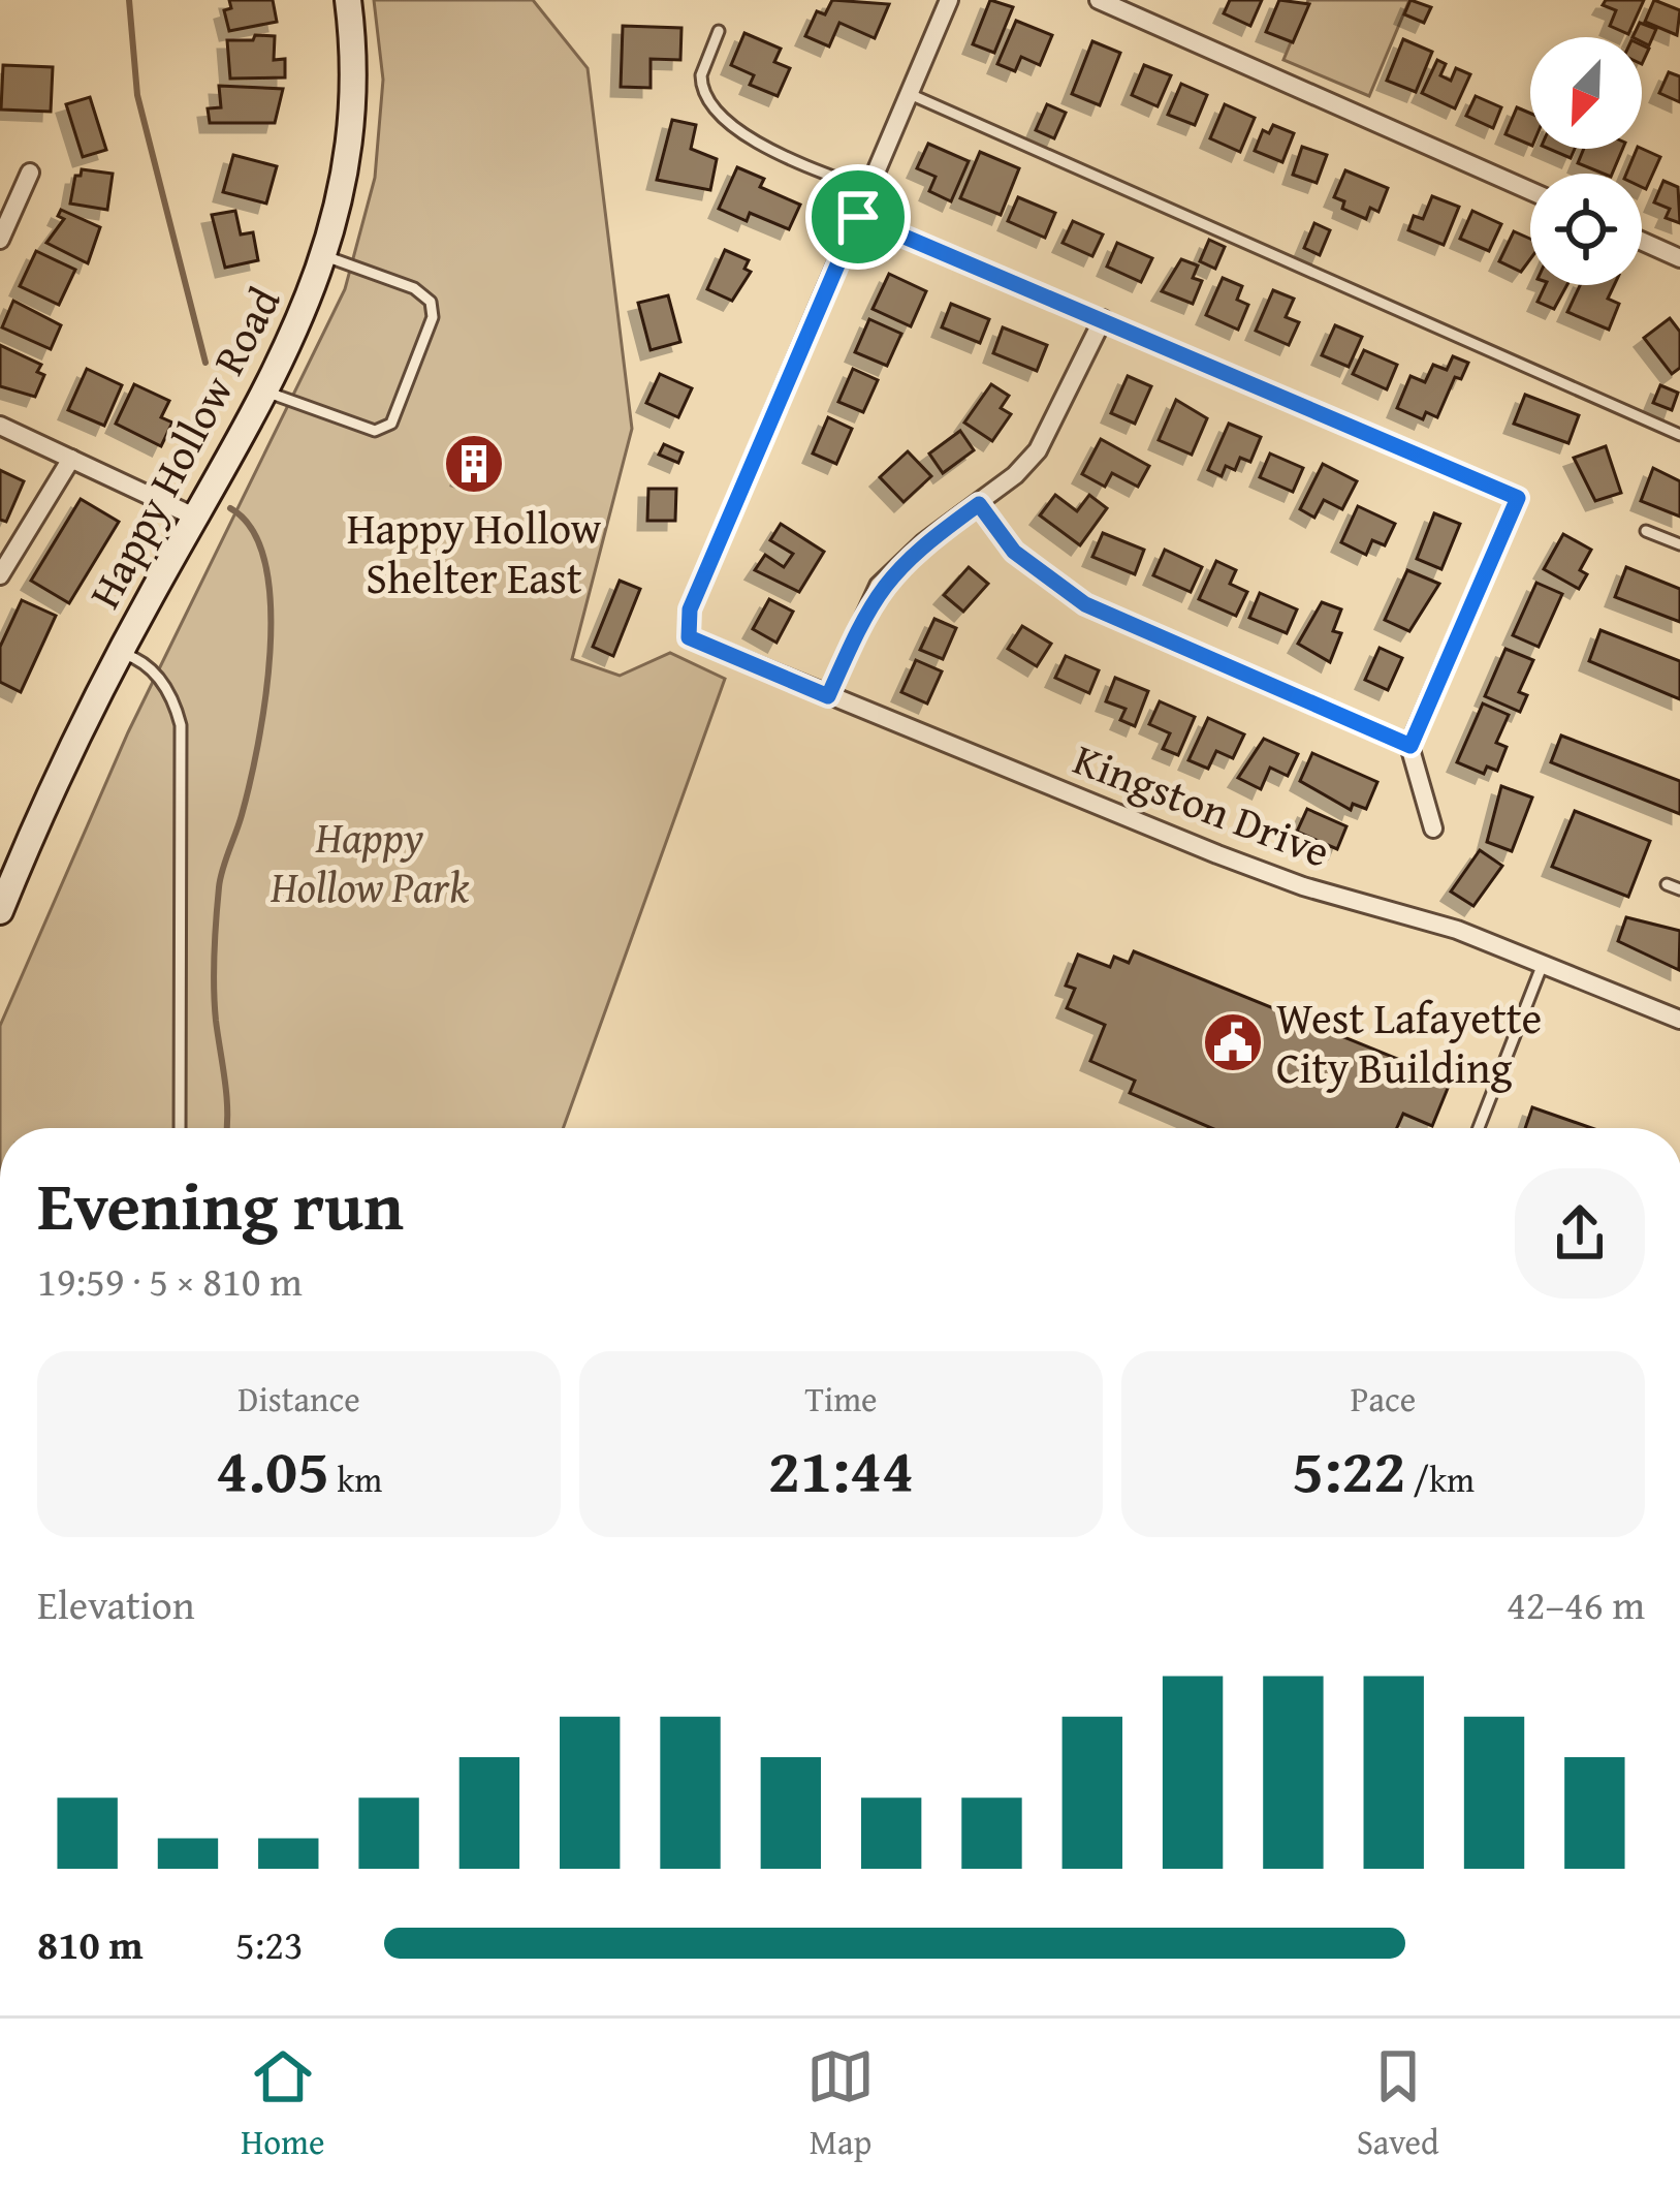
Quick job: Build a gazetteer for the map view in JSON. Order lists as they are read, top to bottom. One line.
{"streets":{"main road":["Happy Hollow Road"],"street":["Kingston Drive"]},"parks":["Happy Hollow Park"],"places":{"building":["Happy Hollow Shelter East"],"public building":["West Lafayette City Building"]},"north":"bottom left","page":{"heading":["Evening run","19:59 · 5 × 810 m"],"stats":[["Distance","4.05 km"],["Time","21:44"],["Pace","5:22 /km"]],"chart":["Elevation","42–46 m"],"list":[{"name":"810 m","note":"5:23"}],"tabs":["Home","Map","Saved"]}}
